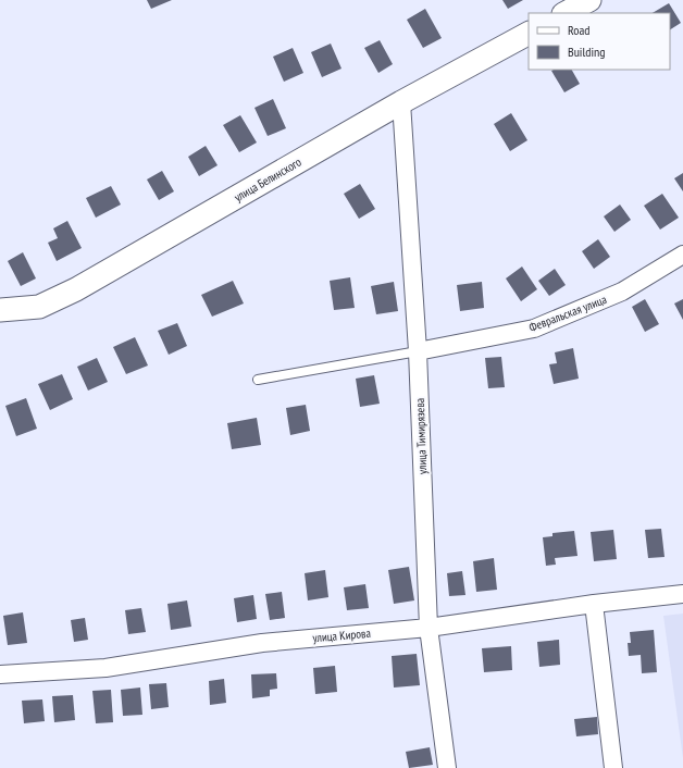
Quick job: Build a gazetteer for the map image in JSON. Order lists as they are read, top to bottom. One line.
{"streets":{"street":["улица Белинского","Февральская улица","улица Тимирязева","улица Кирова"]},"crossings":[["улица Белинского","улица Тимирязева"],["Февральская улица","улица Тимирязева"],["улица Тимирязева","улица Кирова"]],"legend":["Road","Building"]}
